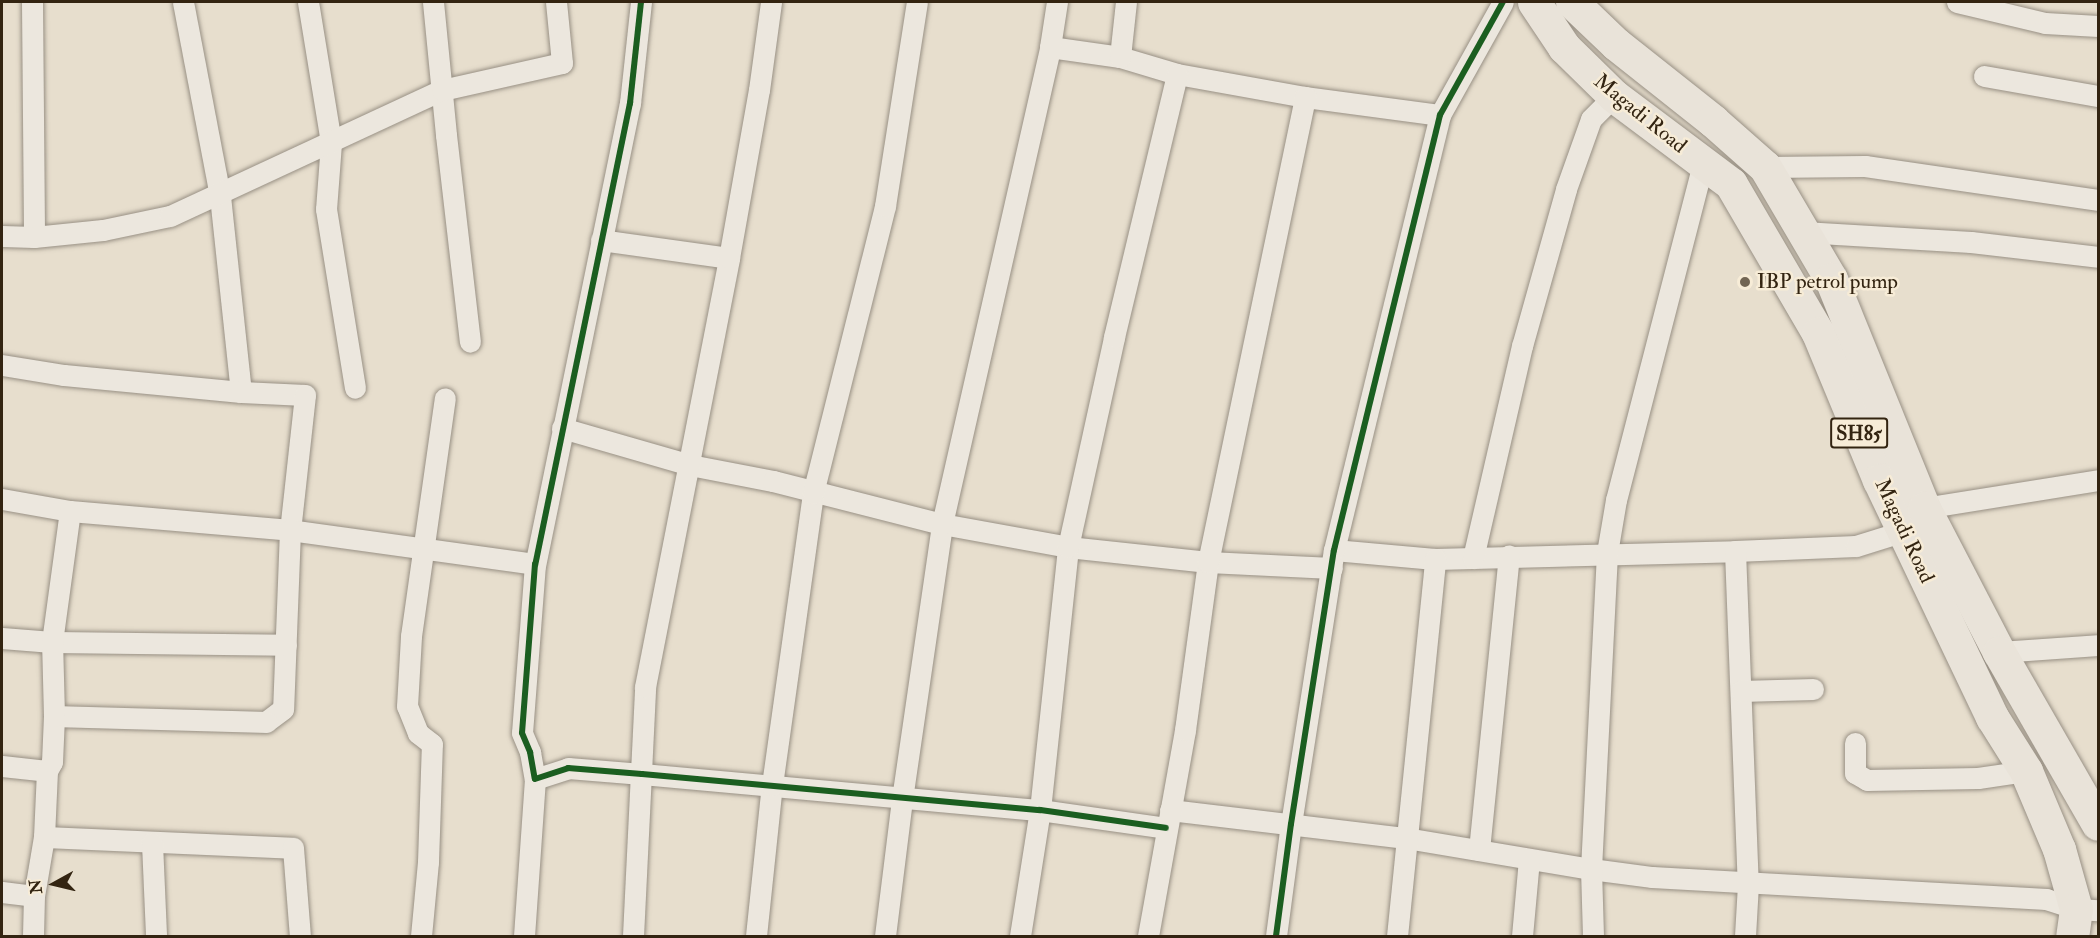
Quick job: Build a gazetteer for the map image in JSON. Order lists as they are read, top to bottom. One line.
{"streets":{"main road":["Magadi Road","SH85"]},"places":["IBP petrol pump"],"north":"left"}
